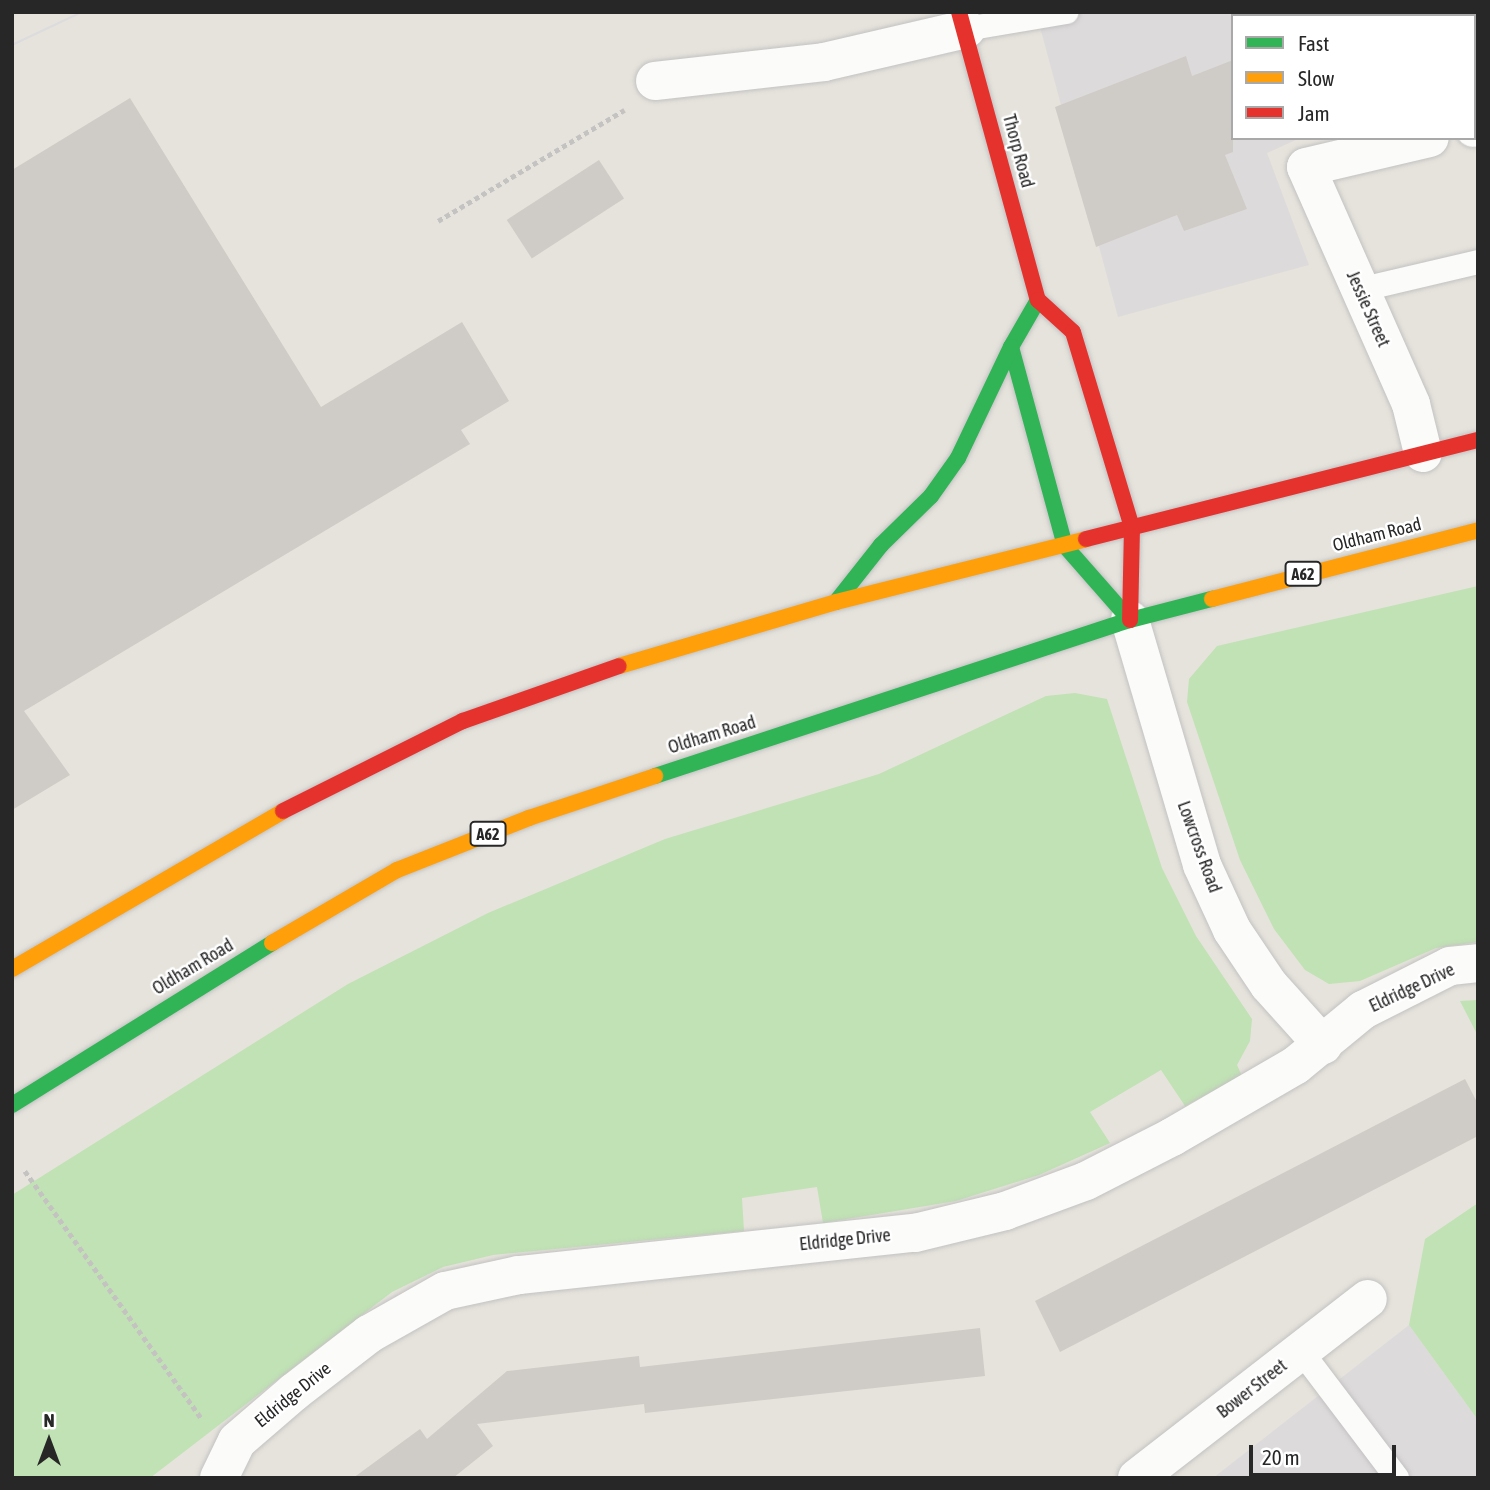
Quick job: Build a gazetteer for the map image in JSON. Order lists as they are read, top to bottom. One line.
{"streets":{"main road":["Thorp Road","Oldham Road","A62"],"street":["Jessie Street","Lowcross Road","Eldridge Drive","Bower Street"]},"crossings":[["Oldham Road","Lowcross Road"],["Lowcross Road","Eldridge Drive"]],"legend":["Fast","Slow","Jam"],"scale_bar":"20 m","north":"top"}
